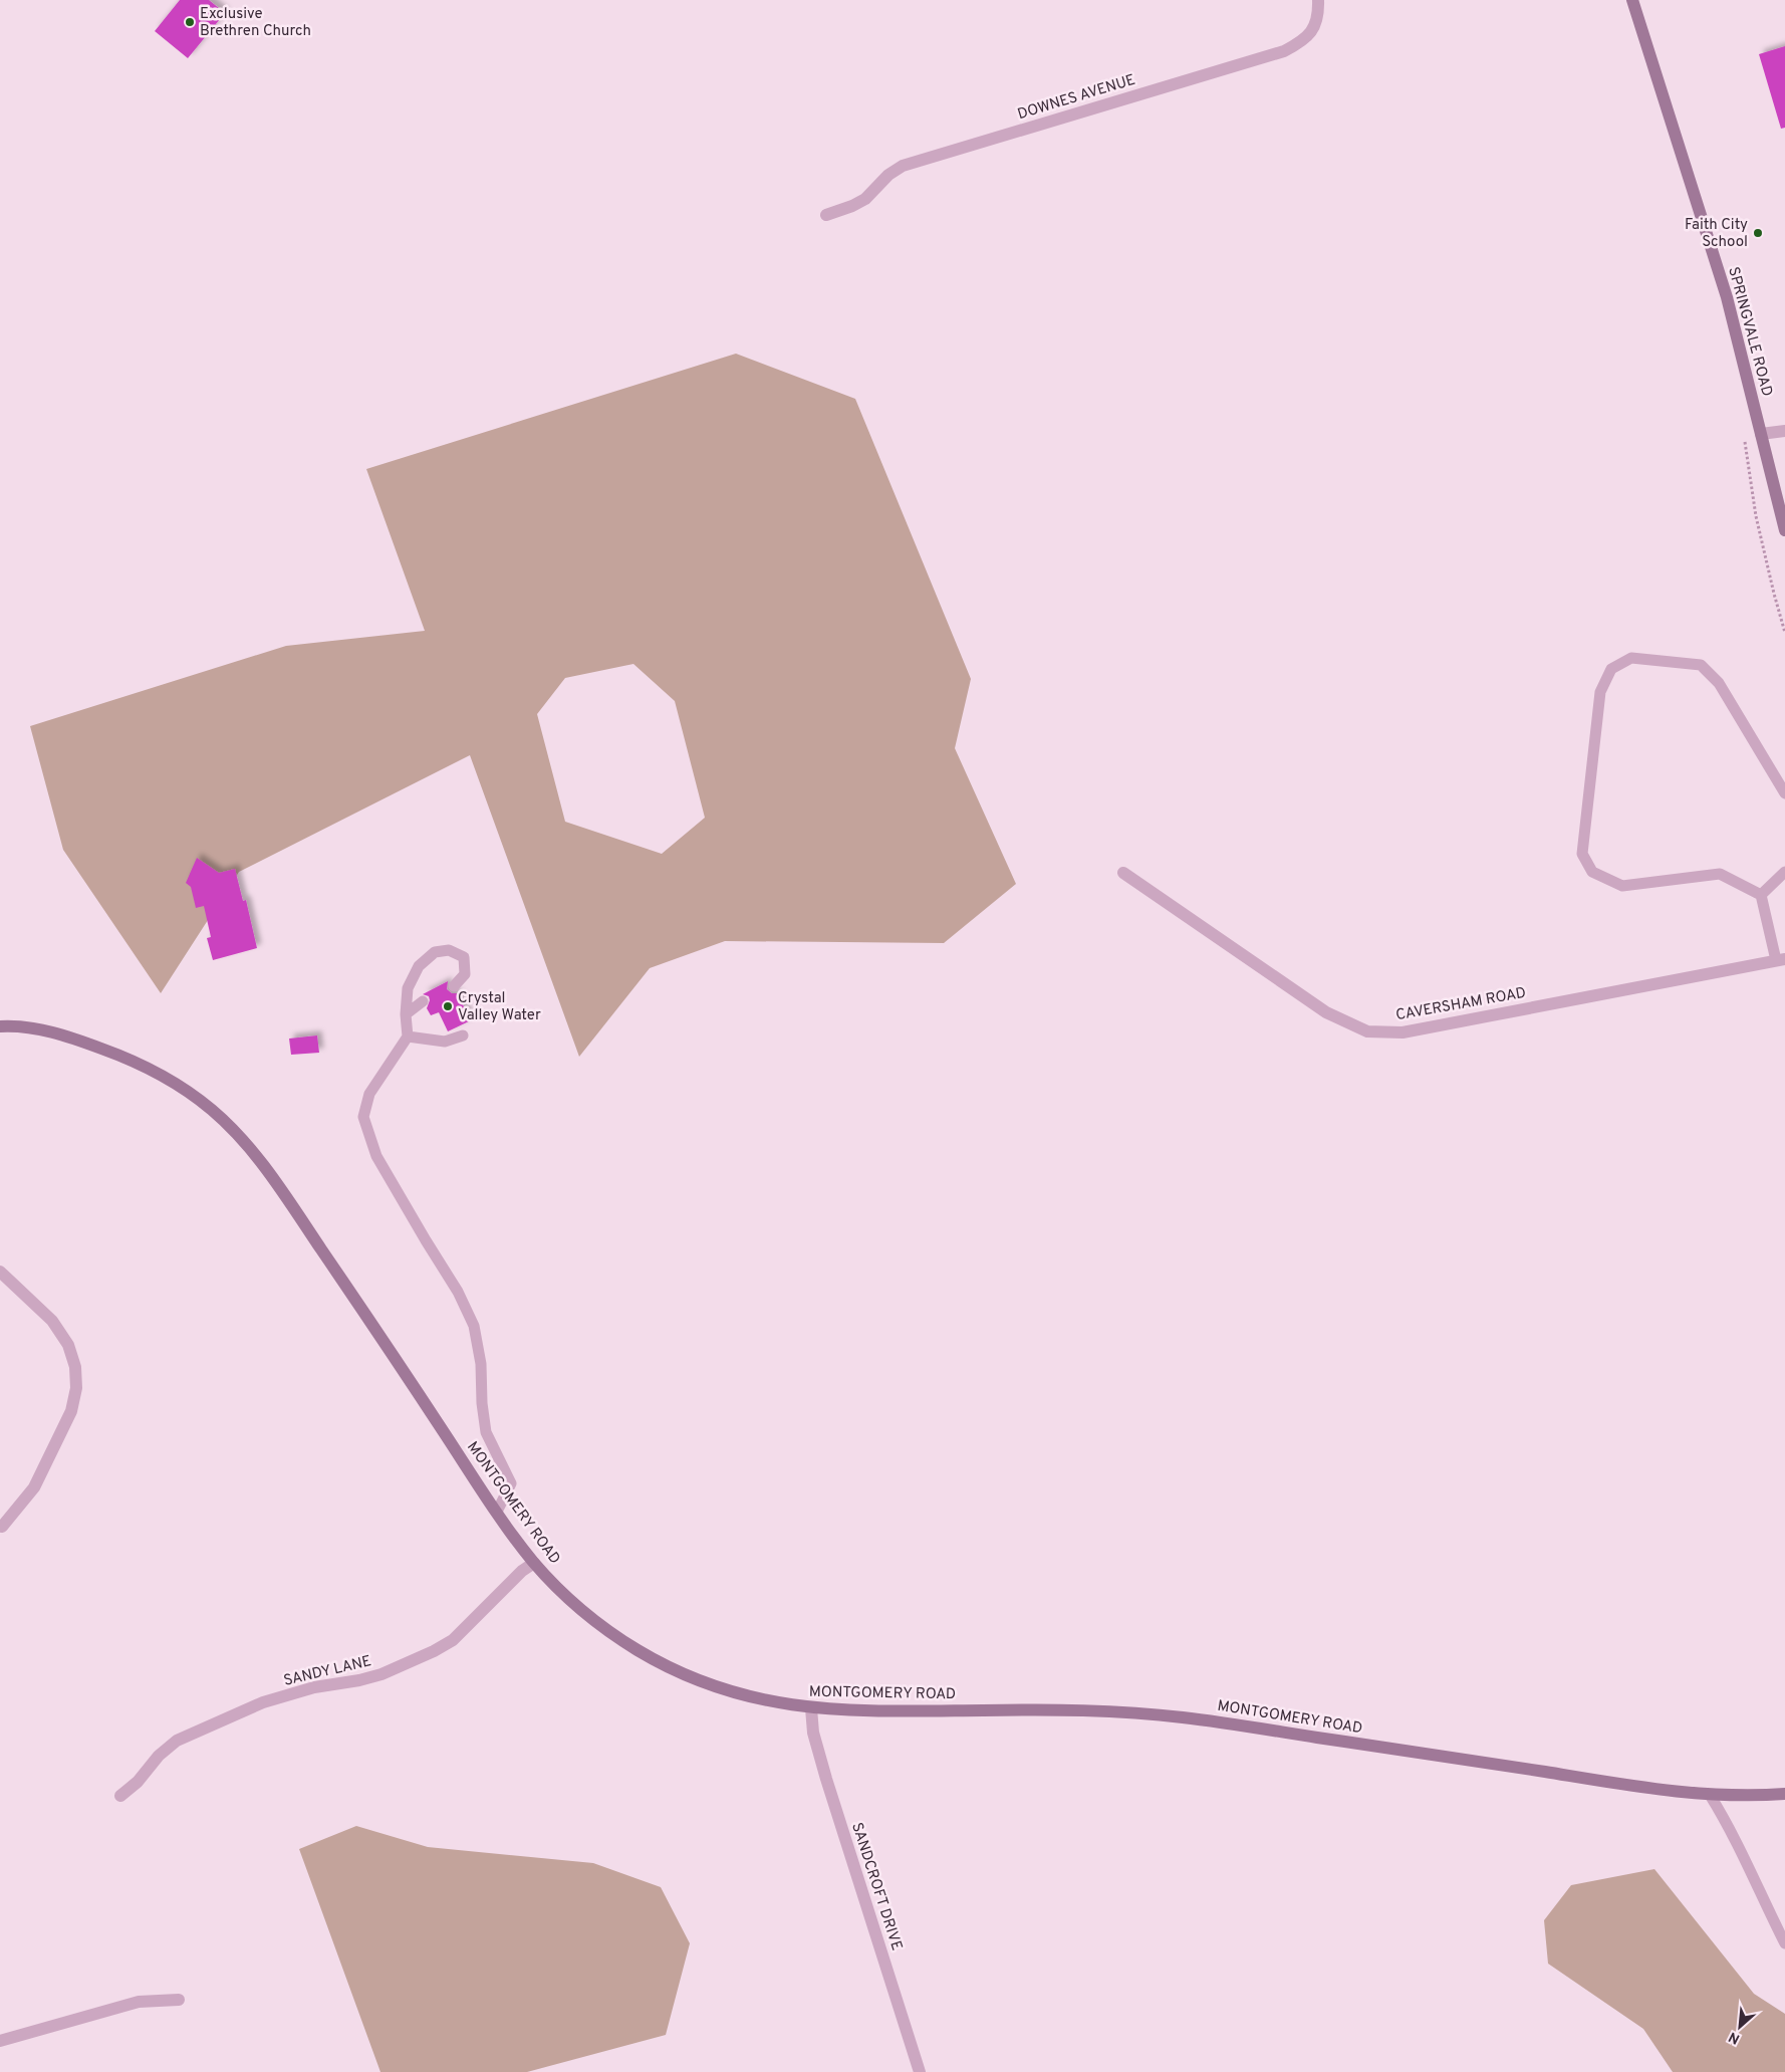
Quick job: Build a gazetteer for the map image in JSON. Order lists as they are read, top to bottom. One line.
{"streets":{"street":["DOWNES AVENUE","SPRINGVALE ROAD","CAVERSHAM ROAD","MONTGOMERY ROAD","SANDY LANE","SANDCROFT DRIVE"]},"crossings":[["MONTGOMERY ROAD","SANDY LANE"],["MONTGOMERY ROAD","SANDCROFT DRIVE"]],"places":["Exclusive Brethren Church","Faith City School","Crystal Valley Water"],"north":"bottom left"}
